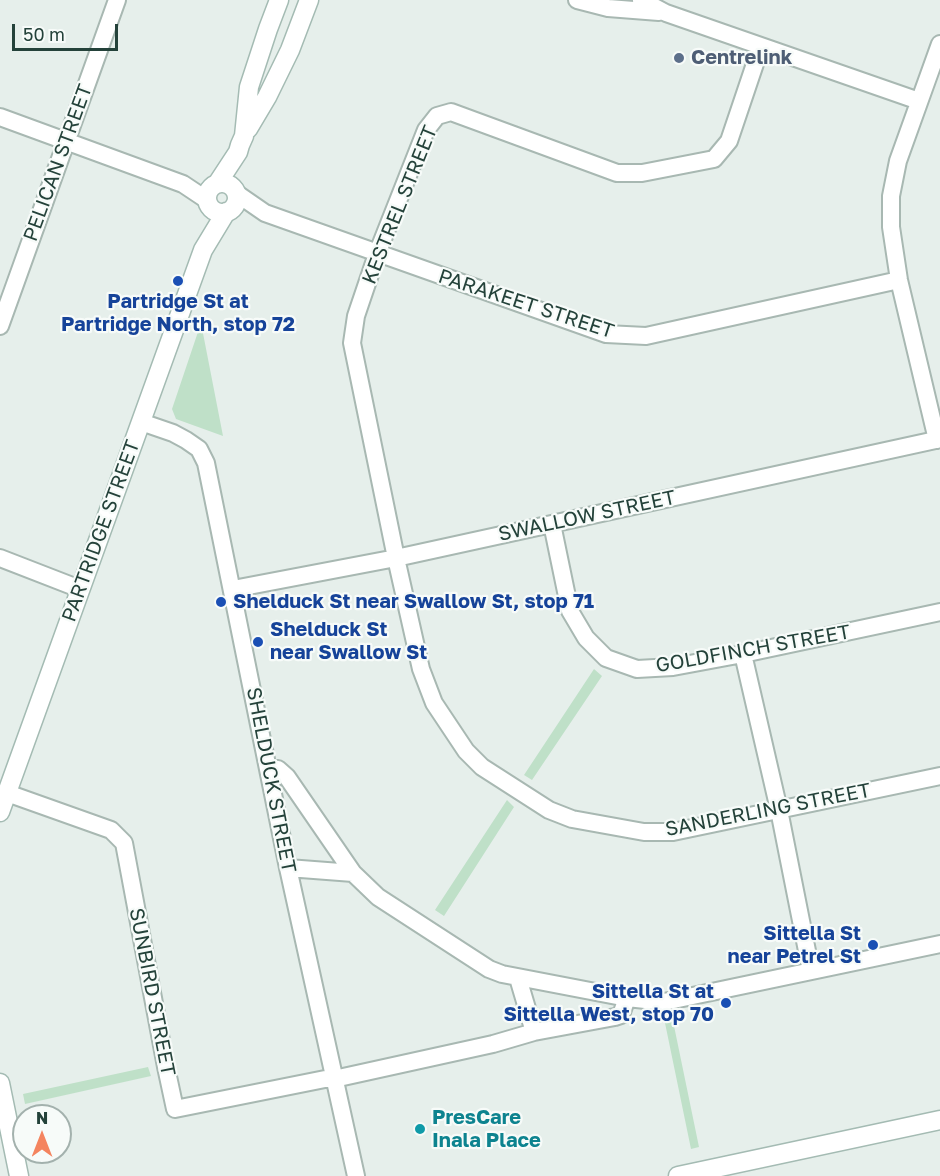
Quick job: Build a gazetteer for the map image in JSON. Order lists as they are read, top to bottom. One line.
{"streets":{"street":["PELICAN STREET","KESTREL STREET","PARAKEET STREET","SWALLOW STREET","PARTRIDGE STREET","GOLDFINCH STREET","SHELDUCK STREET","SANDERLING STREET","SUNBIRD STREET"]},"crossings":[["PELICAN STREET","PARAKEET STREET"],["KESTREL STREET","PARAKEET STREET"],["KESTREL STREET","SWALLOW STREET"],["KESTREL STREET","SANDERLING STREET"],["PARAKEET STREET","PARTRIDGE STREET"],["SWALLOW STREET","GOLDFINCH STREET"],["SWALLOW STREET","SHELDUCK STREET"],["SWALLOW STREET","SANDERLING STREET"],["PARTRIDGE STREET","SHELDUCK STREET"],["PARTRIDGE STREET","SUNBIRD STREET"],["SHELDUCK STREET","SUNBIRD STREET"]],"places":["Centrelink","Partridge St at Partridge North, stop 72","Shelduck St near Swallow St, stop 71","Shelduck St near Swallow St","Sittella St near Petrel St","Sittella St at Sittella West, stop 70","PresCare Inala Place"],"scale_bar":"50 m","north":"top"}
